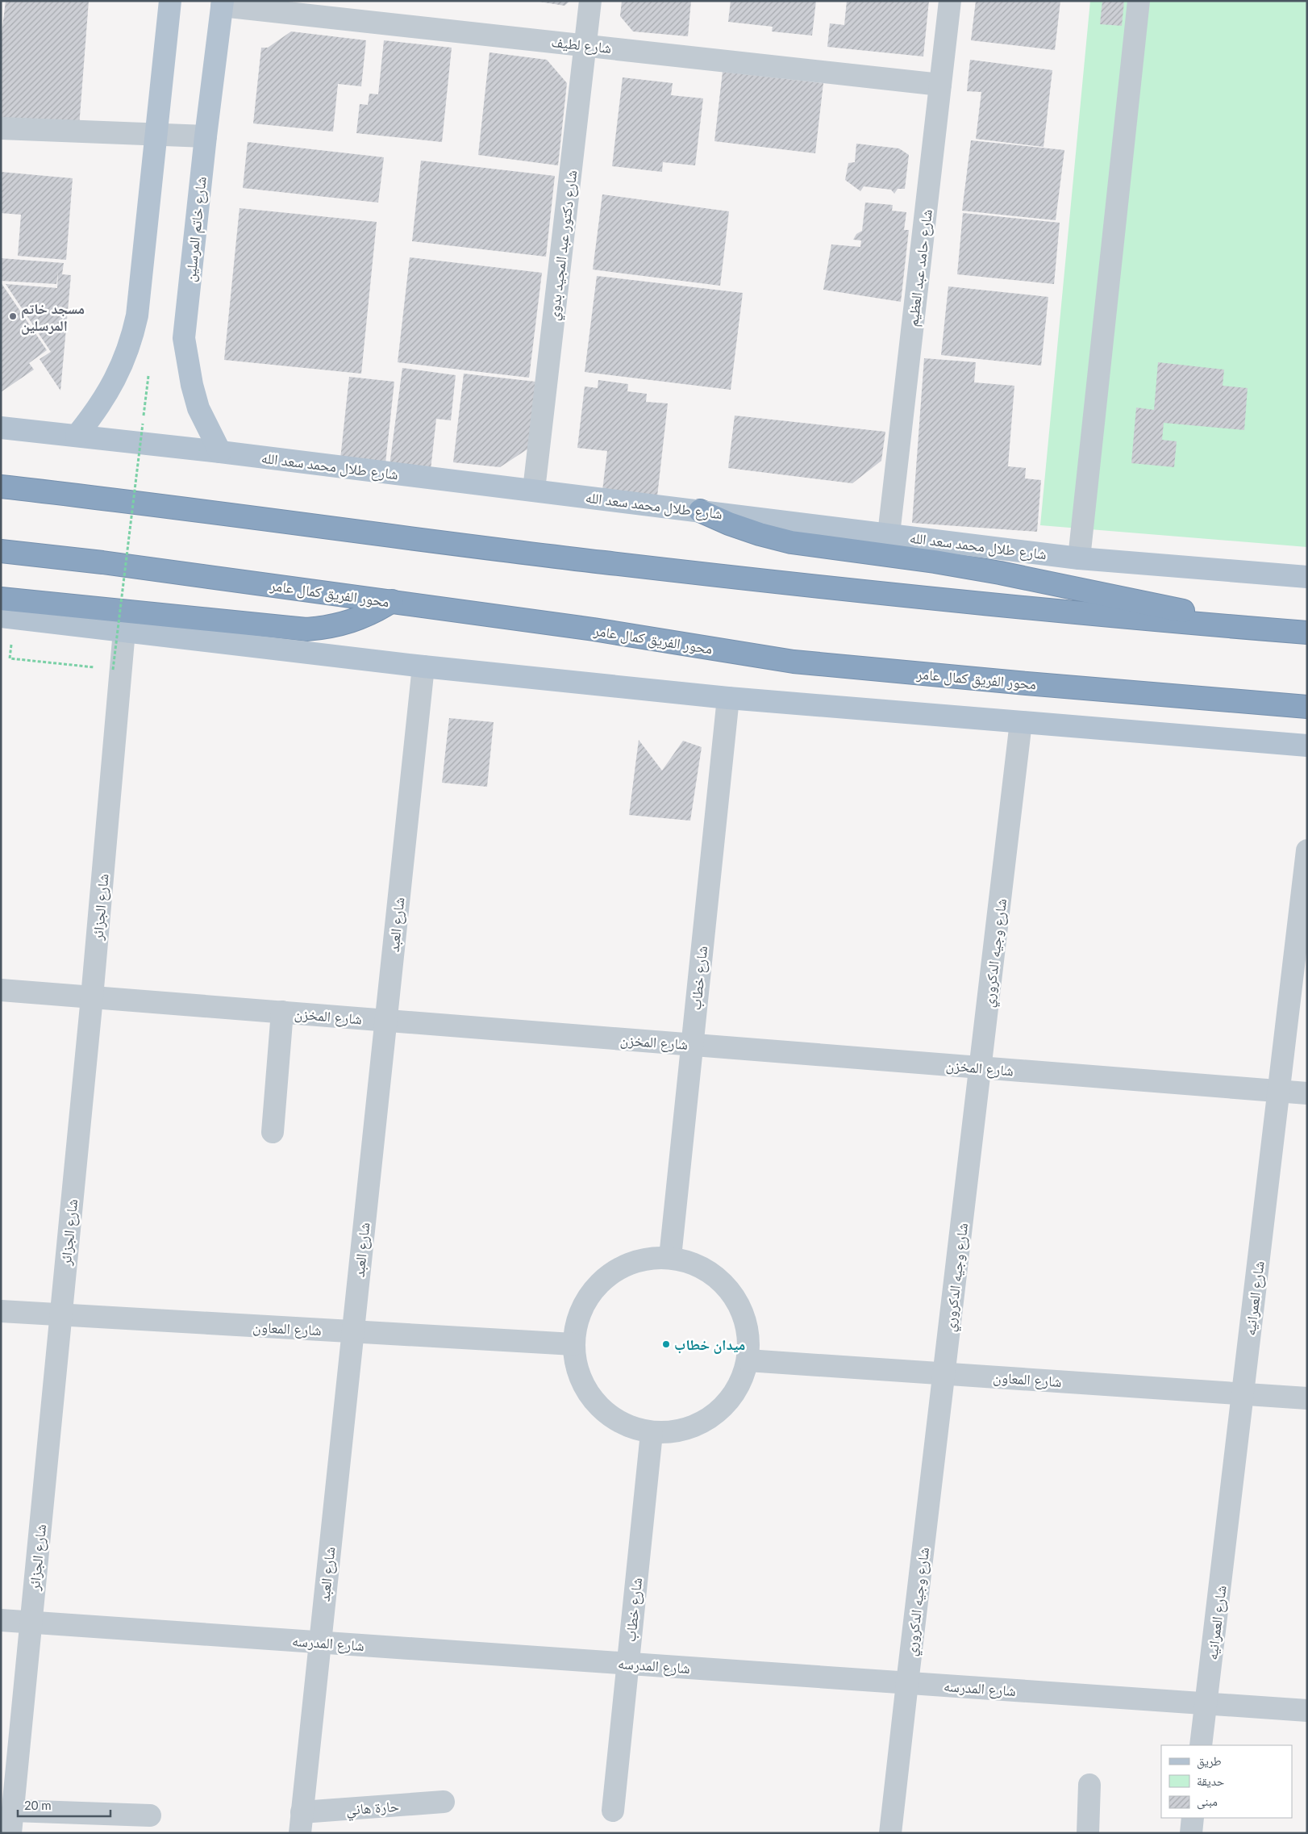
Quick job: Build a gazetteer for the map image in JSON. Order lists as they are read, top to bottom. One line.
{"streets":{"highway":["محور الفريق كمال عامر"],"main road":["شارع خاتم المرسلين","شارع طلال محمد سعد الله"],"street":["شارع لطيف","شارع دكتور عبد المجيد بدوي","شارع حامد عبد العظيم","شارع الجزائر","شارع العبد","شارع وجيه الدكروري","شارع خطاب","شارع المخزن","شارع العمرانيه","شارع المعاون","شارع المدرسه","حارة هاني"]},"crossings":[["شارع لطيف","شارع خاتم المرسلين"],["شارع لطيف","شارع دكتور عبد المجيد بدوي"],["شارع لطيف","شارع حامد عبد العظيم"],["شارع خاتم المرسلين","شارع طلال محمد سعد الله"],["شارع دكتور عبد المجيد بدوي","شارع طلال محمد سعد الله"],["شارع حامد عبد العظيم","شارع طلال محمد سعد الله"],["شارع الجزائر","شارع المخزن"],["شارع الجزائر","شارع المعاون"],["شارع الجزائر","شارع المدرسه"],["شارع العبد","شارع المخزن"],["شارع العبد","شارع المعاون"],["شارع العبد","شارع المدرسه"],["شارع العبد","حارة هاني"],["شارع وجيه الدكروري","شارع المخزن"],["شارع وجيه الدكروري","شارع المعاون"],["شارع وجيه الدكروري","شارع المدرسه"],["شارع خطاب","شارع المخزن"],["شارع خطاب","شارع المدرسه"],["شارع المخزن","شارع العمرانيه"],["شارع العمرانيه","شارع المعاون"],["شارع العمرانيه","شارع المدرسه"]],"places":["مسجد خاتم المرسلين","ميدان خطاب"],"legend":["طريق","حديقة","مبنى"],"scale_bar":"20 m"}
